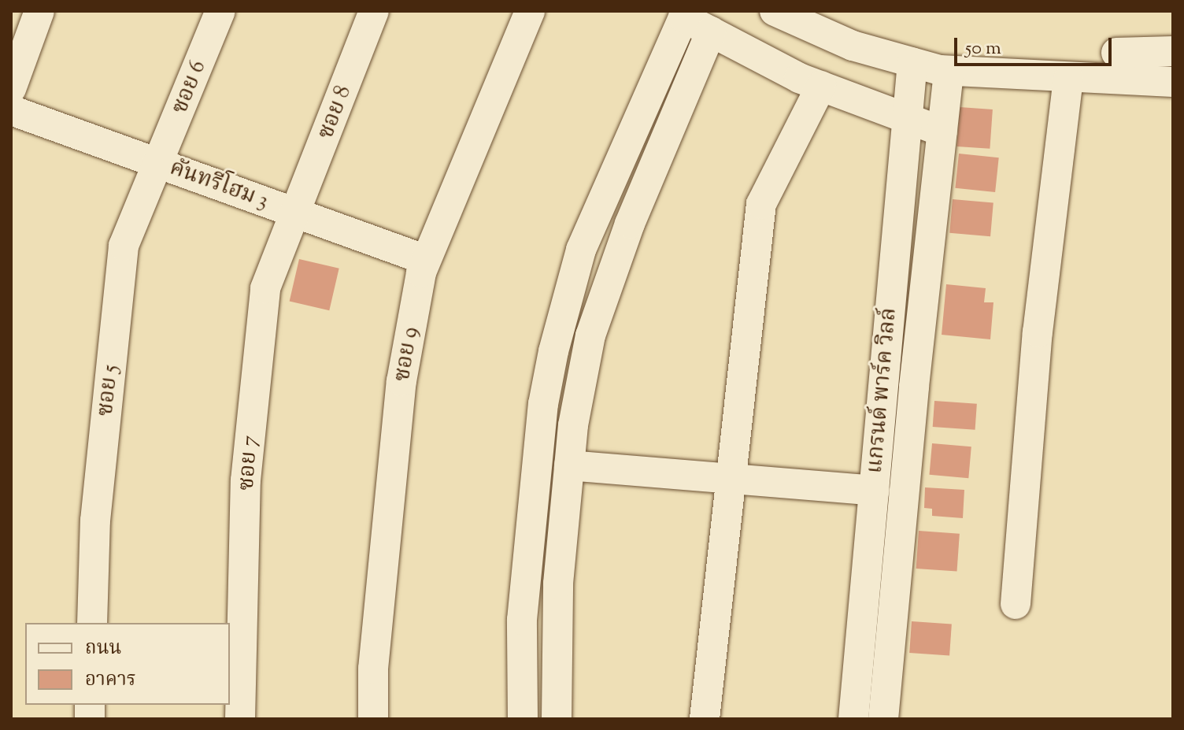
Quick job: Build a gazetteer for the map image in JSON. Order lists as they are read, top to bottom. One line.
{"streets":{"street":["ซอย 6","ซอย 8","คันทรีโฮม 3","ซอย 9","ซอย 5","แกรนด์ พาร์ค วิลล์","ซอย 7"]},"crossings":[["ซอย 6","คันทรีโฮม 3"],["ซอย 6","ซอย 5"],["ซอย 8","คันทรีโฮม 3"],["ซอย 8","ซอย 7"],["คันทรีโฮม 3","ซอย 9"],["คันทรีโฮม 3","ซอย 5"],["คันทรีโฮม 3","ซอย 7"]],"legend":["ถนน","อาคาร"],"scale_bar":"50 m"}
